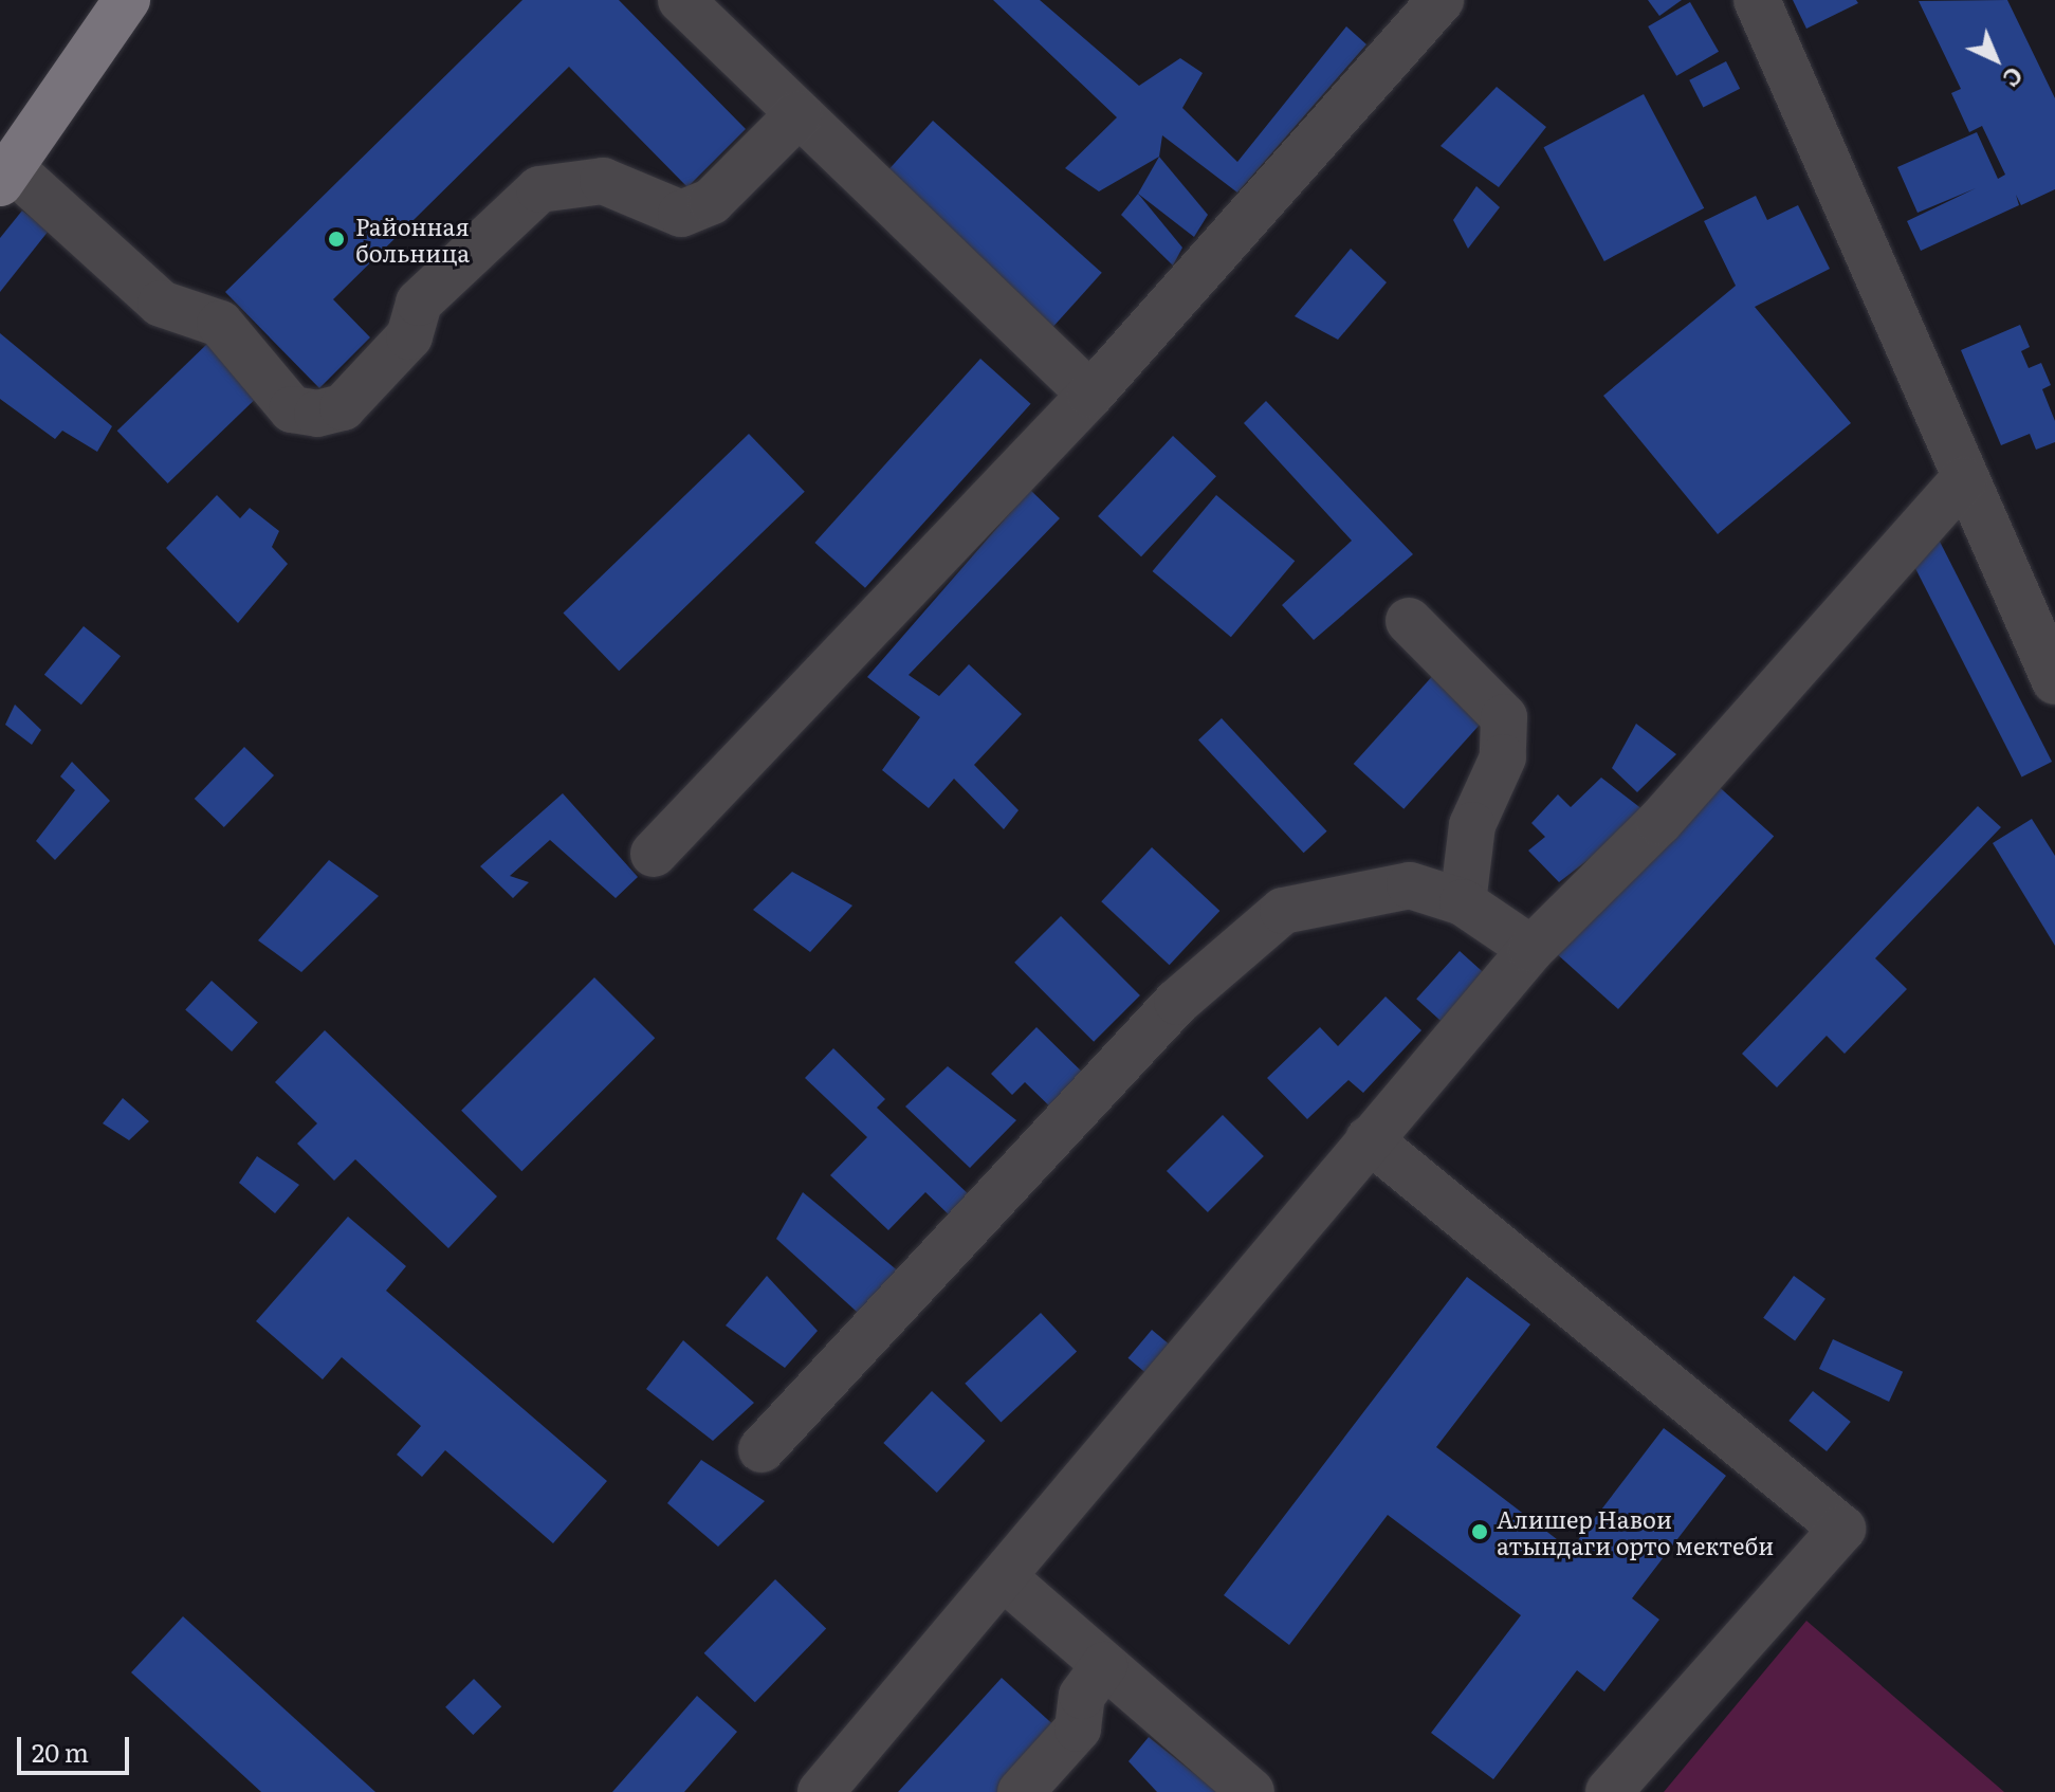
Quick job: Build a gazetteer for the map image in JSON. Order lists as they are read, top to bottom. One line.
{"places":["Районная больница","Алишер Навои атындаги орто мектеби"],"scale_bar":"20 m","north":"bottom right"}
